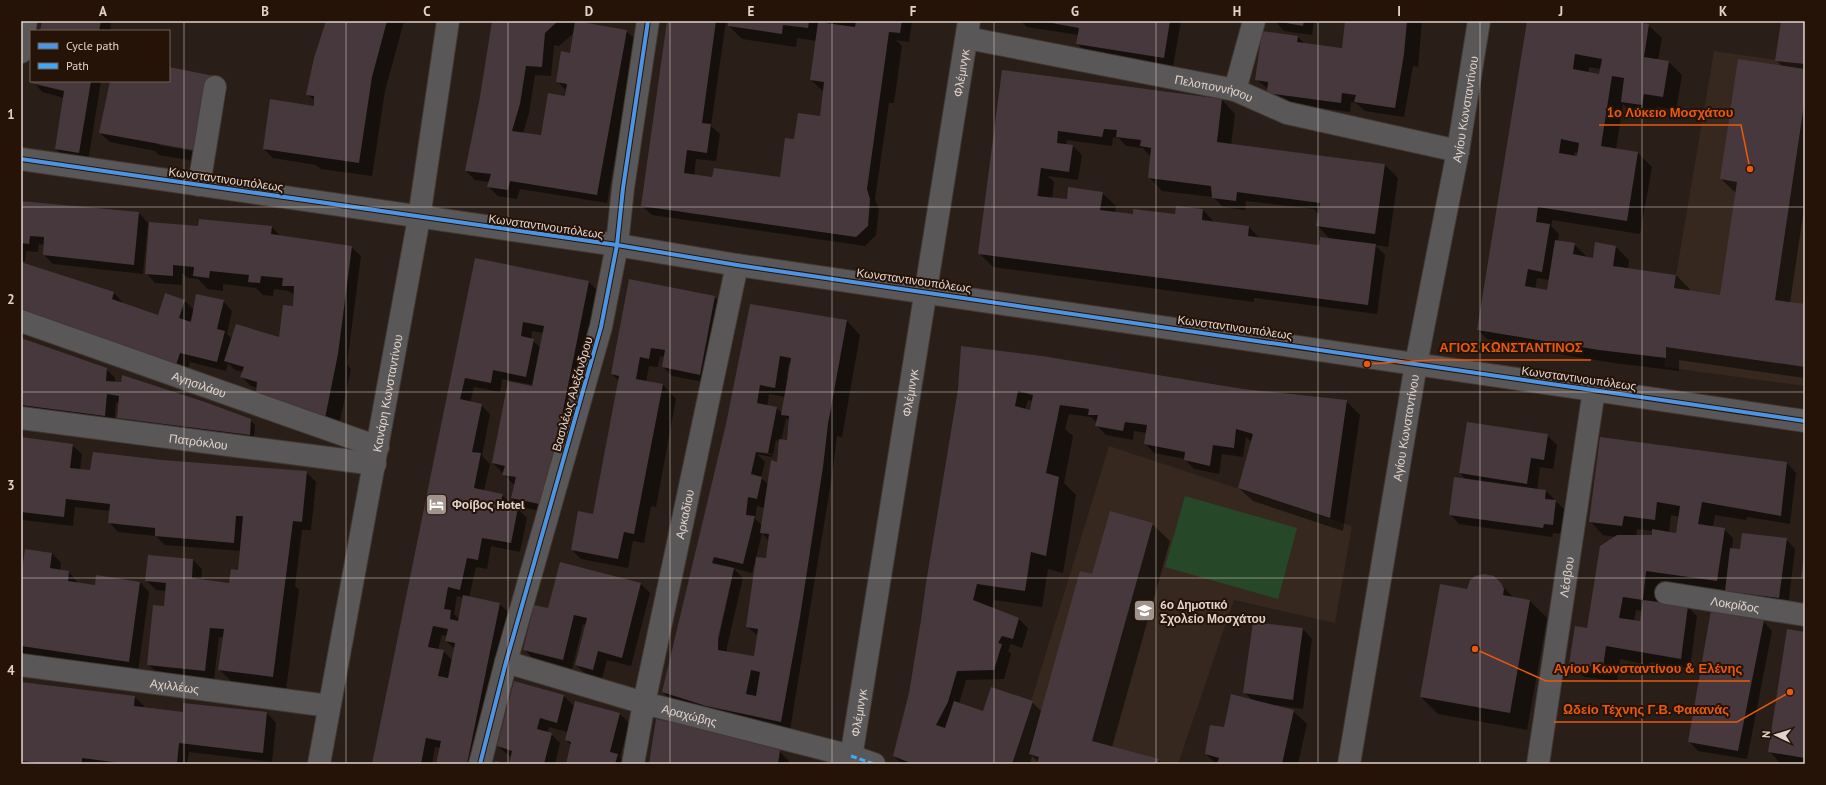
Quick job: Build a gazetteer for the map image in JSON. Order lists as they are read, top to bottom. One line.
{"streets":{"street":["Φλέμινγκ","Πελοποννήσου","Αγίου Κωνσταντίνου","Κωνσταντινουπόλεως","Αγησιλάου","Κανάρη Κωνσταντίνου","Βασιλέως Αλεξάνδρου","Πατρόκλου","Αρκαδίου","Λέσβου","Λοκρίδος","Αχιλλέως","Αραχώβης"]},"crossings":[["Φλέμινγκ","Πελοποννήσου"],["Φλέμινγκ","Κωνσταντινουπόλεως"],["Φλέμινγκ","Αραχώβης"],["Πελοποννήσου","Αγίου Κωνσταντίνου"],["Αγίου Κωνσταντίνου","Κωνσταντινουπόλεως"],["Κωνσταντινουπόλεως","Κανάρη Κωνσταντίνου"],["Κωνσταντινουπόλεως","Βασιλέως Αλεξάνδρου"],["Κωνσταντινουπόλεως","Αρκαδίου"],["Κωνσταντινουπόλεως","Λέσβου"],["Αγησιλάου","Κανάρη Κωνσταντίνου"],["Αγησιλάου","Πατρόκλου"],["Κανάρη Κωνσταντίνου","Πατρόκλου"],["Κανάρη Κωνσταντίνου","Αχιλλέως"],["Βασιλέως Αλεξάνδρου","Αραχώβης"],["Αρκαδίου","Αραχώβης"]],"places":{"other":["1ο Λύκειο Μοσχάτου","ΑΓΙΟΣ ΚΩΝΣΤΑΝΤΙΝΟΣ","Αγίου Κωνσταντίνου & Ελένης","Ωδείο Τέχνης Γ.Β. Φακανάς"],"hotel":["Φοίβος Hotel"],"school or university":["6ο Δημοτικό Σχολείο Μοσχάτου"]},"legend":["Cycle path","Path"],"north":"left","grid":{"columns":["A","B","C","D","E","F","G","H","I","J","K"],"rows":["1","2","3","4"]}}
